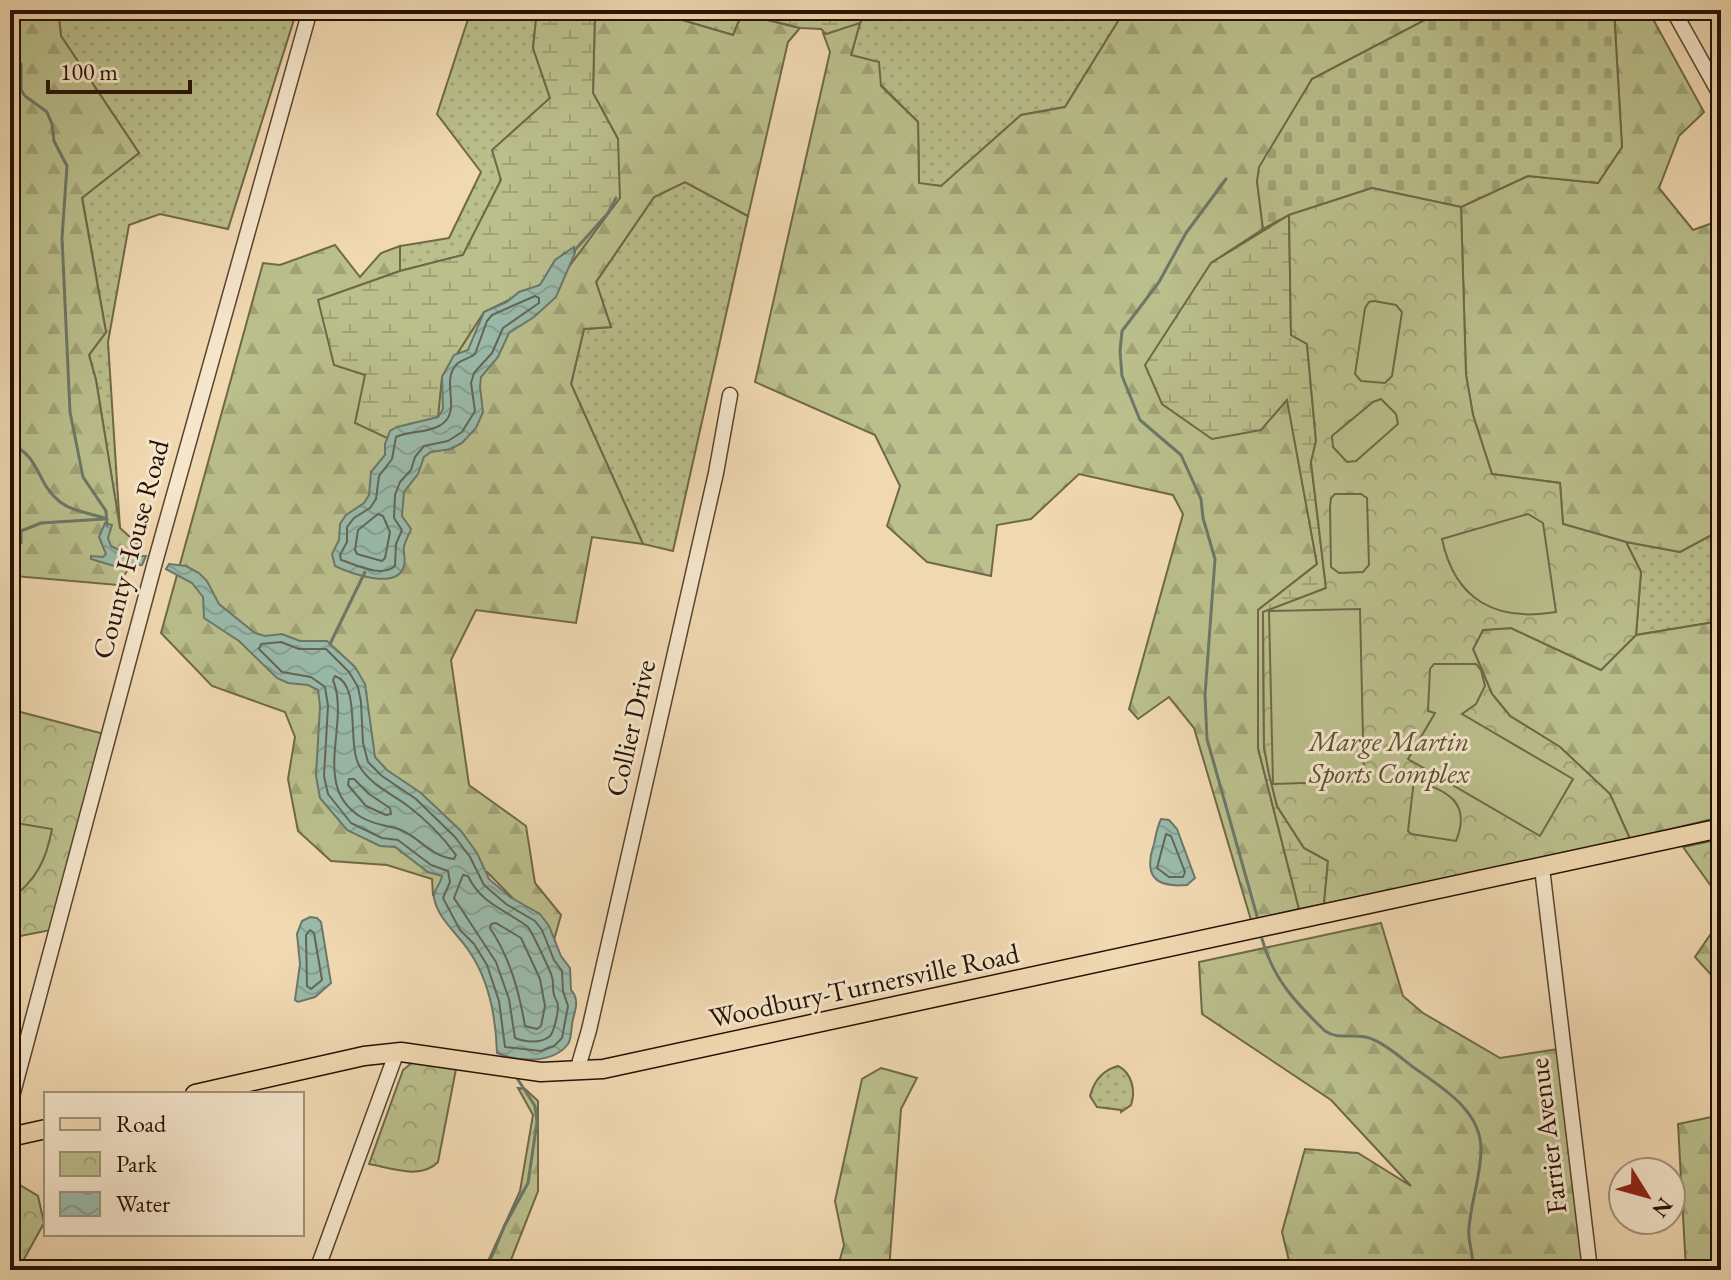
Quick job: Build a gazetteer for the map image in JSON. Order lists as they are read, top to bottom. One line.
{"streets":{"main road":["Woodbury-Turnersville Road"],"street":["County House Road","Collier Drive","Farrier Avenue"]},"crossings":[["Collier Drive","Woodbury-Turnersville Road"],["Woodbury-Turnersville Road","Farrier Avenue"]],"parks":["Marge Martin Sports Complex"],"legend":["Road","Park","Water"],"scale_bar":"100 m","north":"bottom right"}
